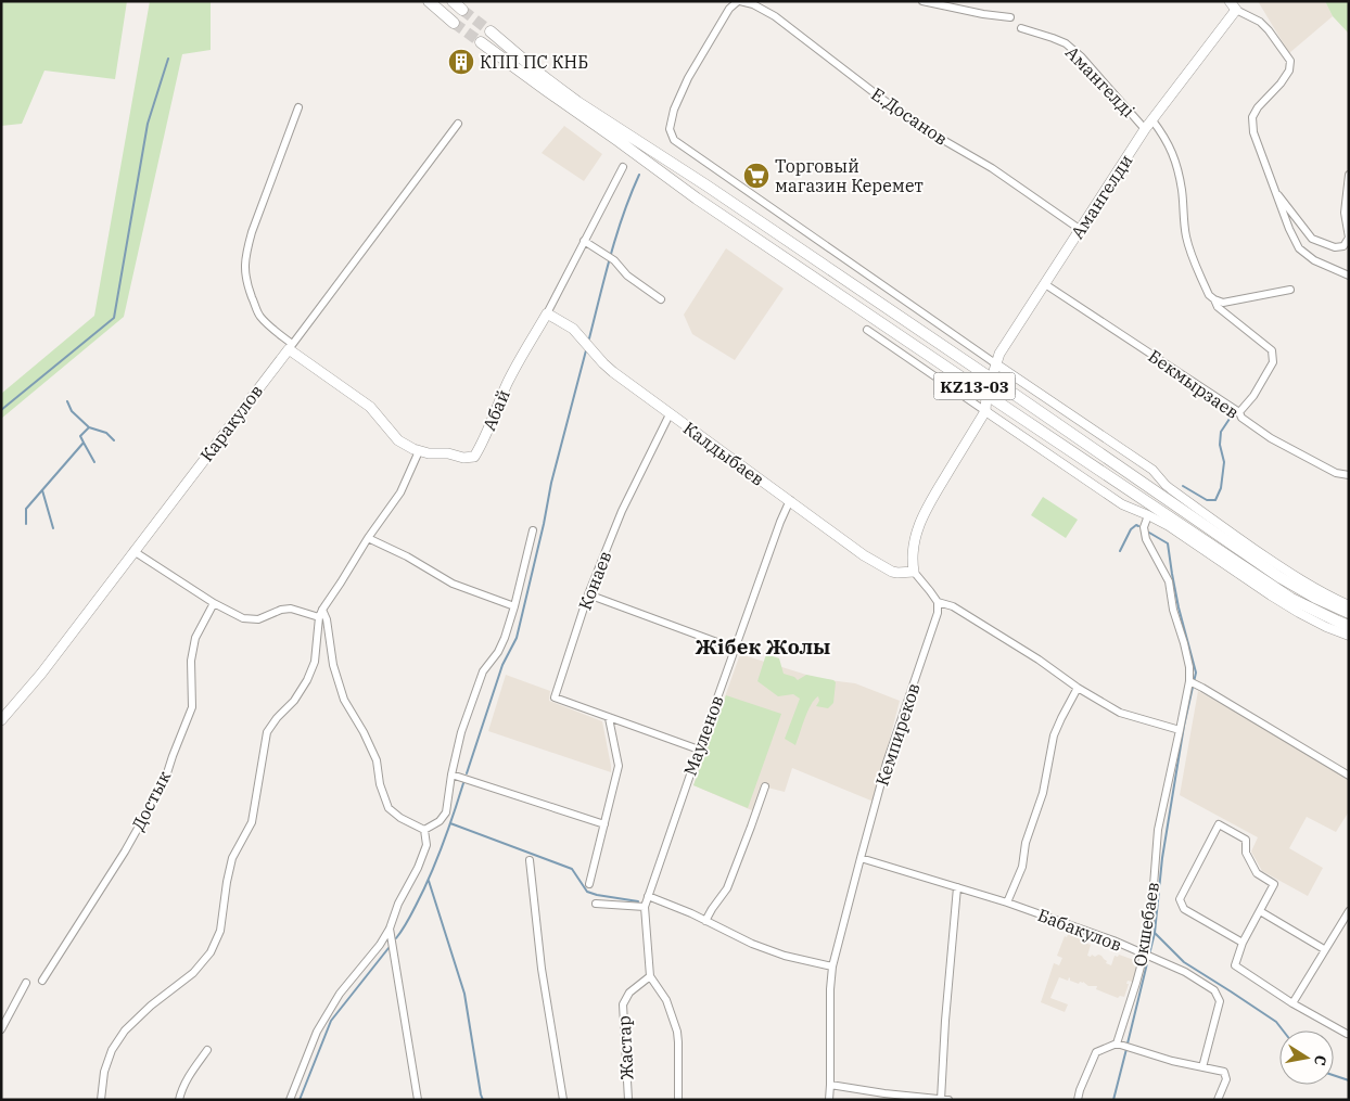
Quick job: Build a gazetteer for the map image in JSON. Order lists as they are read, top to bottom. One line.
{"streets":{"highway":["KZ13-03"],"main road":["Амангелди","Абай","Каракулов","Калдыбаев"],"street":["Амангелді","Е.Досанов","Бекмырзаев","Конаев","Кемпиреков","Мауленов","Достык","Окшебаев","Бабакулов","Жастар"]},"crossings":[["Амангелді","Амангелди"],["Е.Досанов","Амангелди"],["Амангелди","Бекмырзаев"],["Амангелди","KZ13-03"],["Абай","Каракулов"],["Абай","Калдыбаев"],["Калдыбаев","Конаев"],["Калдыбаев","Мауленов"],["Конаев","Мауленов"],["Кемпиреков","Бабакулов"],["Мауленов","Жастар"],["Окшебаев","Бабакулов"]],"districts":["Жібек Жолы"],"places":{"building":["КПП ПС КНБ"],"supermarket":["Торговый магазин Керемет"]},"north":"right"}
